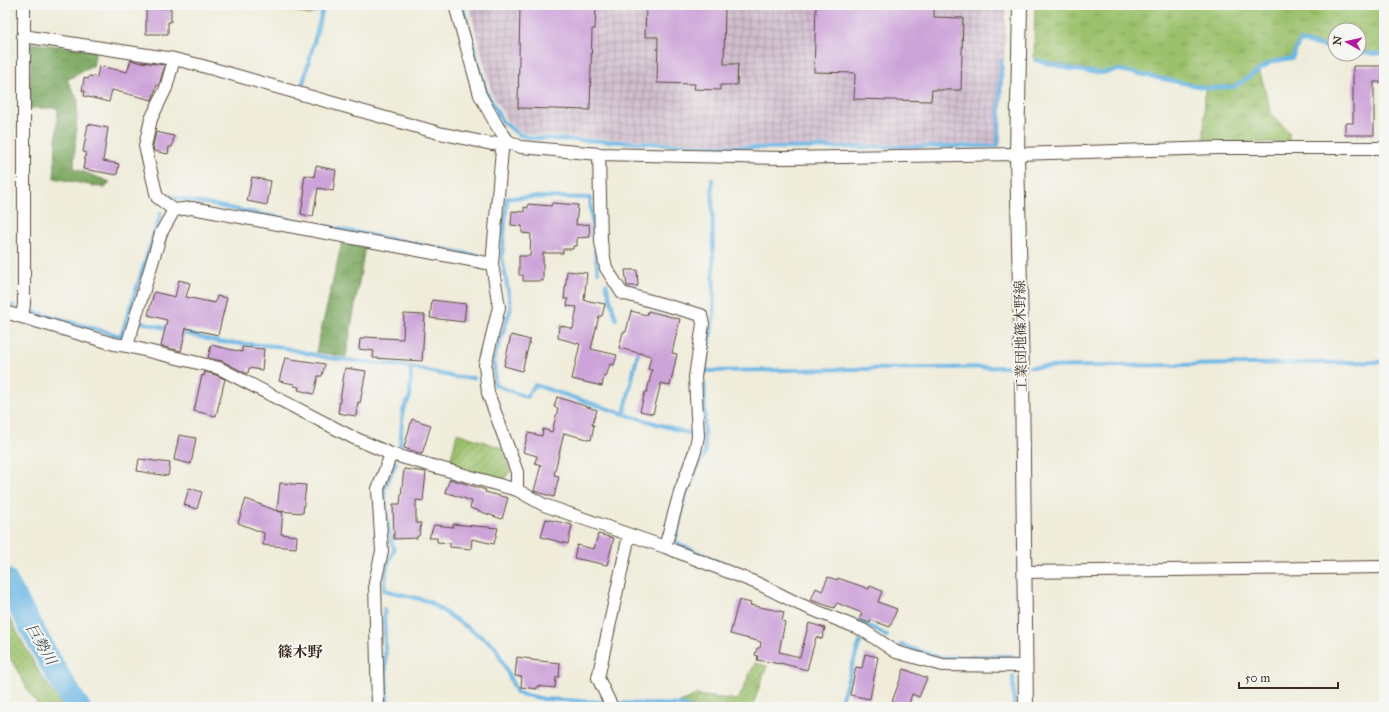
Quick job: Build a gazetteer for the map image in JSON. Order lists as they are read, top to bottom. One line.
{"streets":{"street":["工業団地篠木野線"]},"districts":["篠木野"],"water":["巨勢川"],"scale_bar":"50 m","north":"left"}
